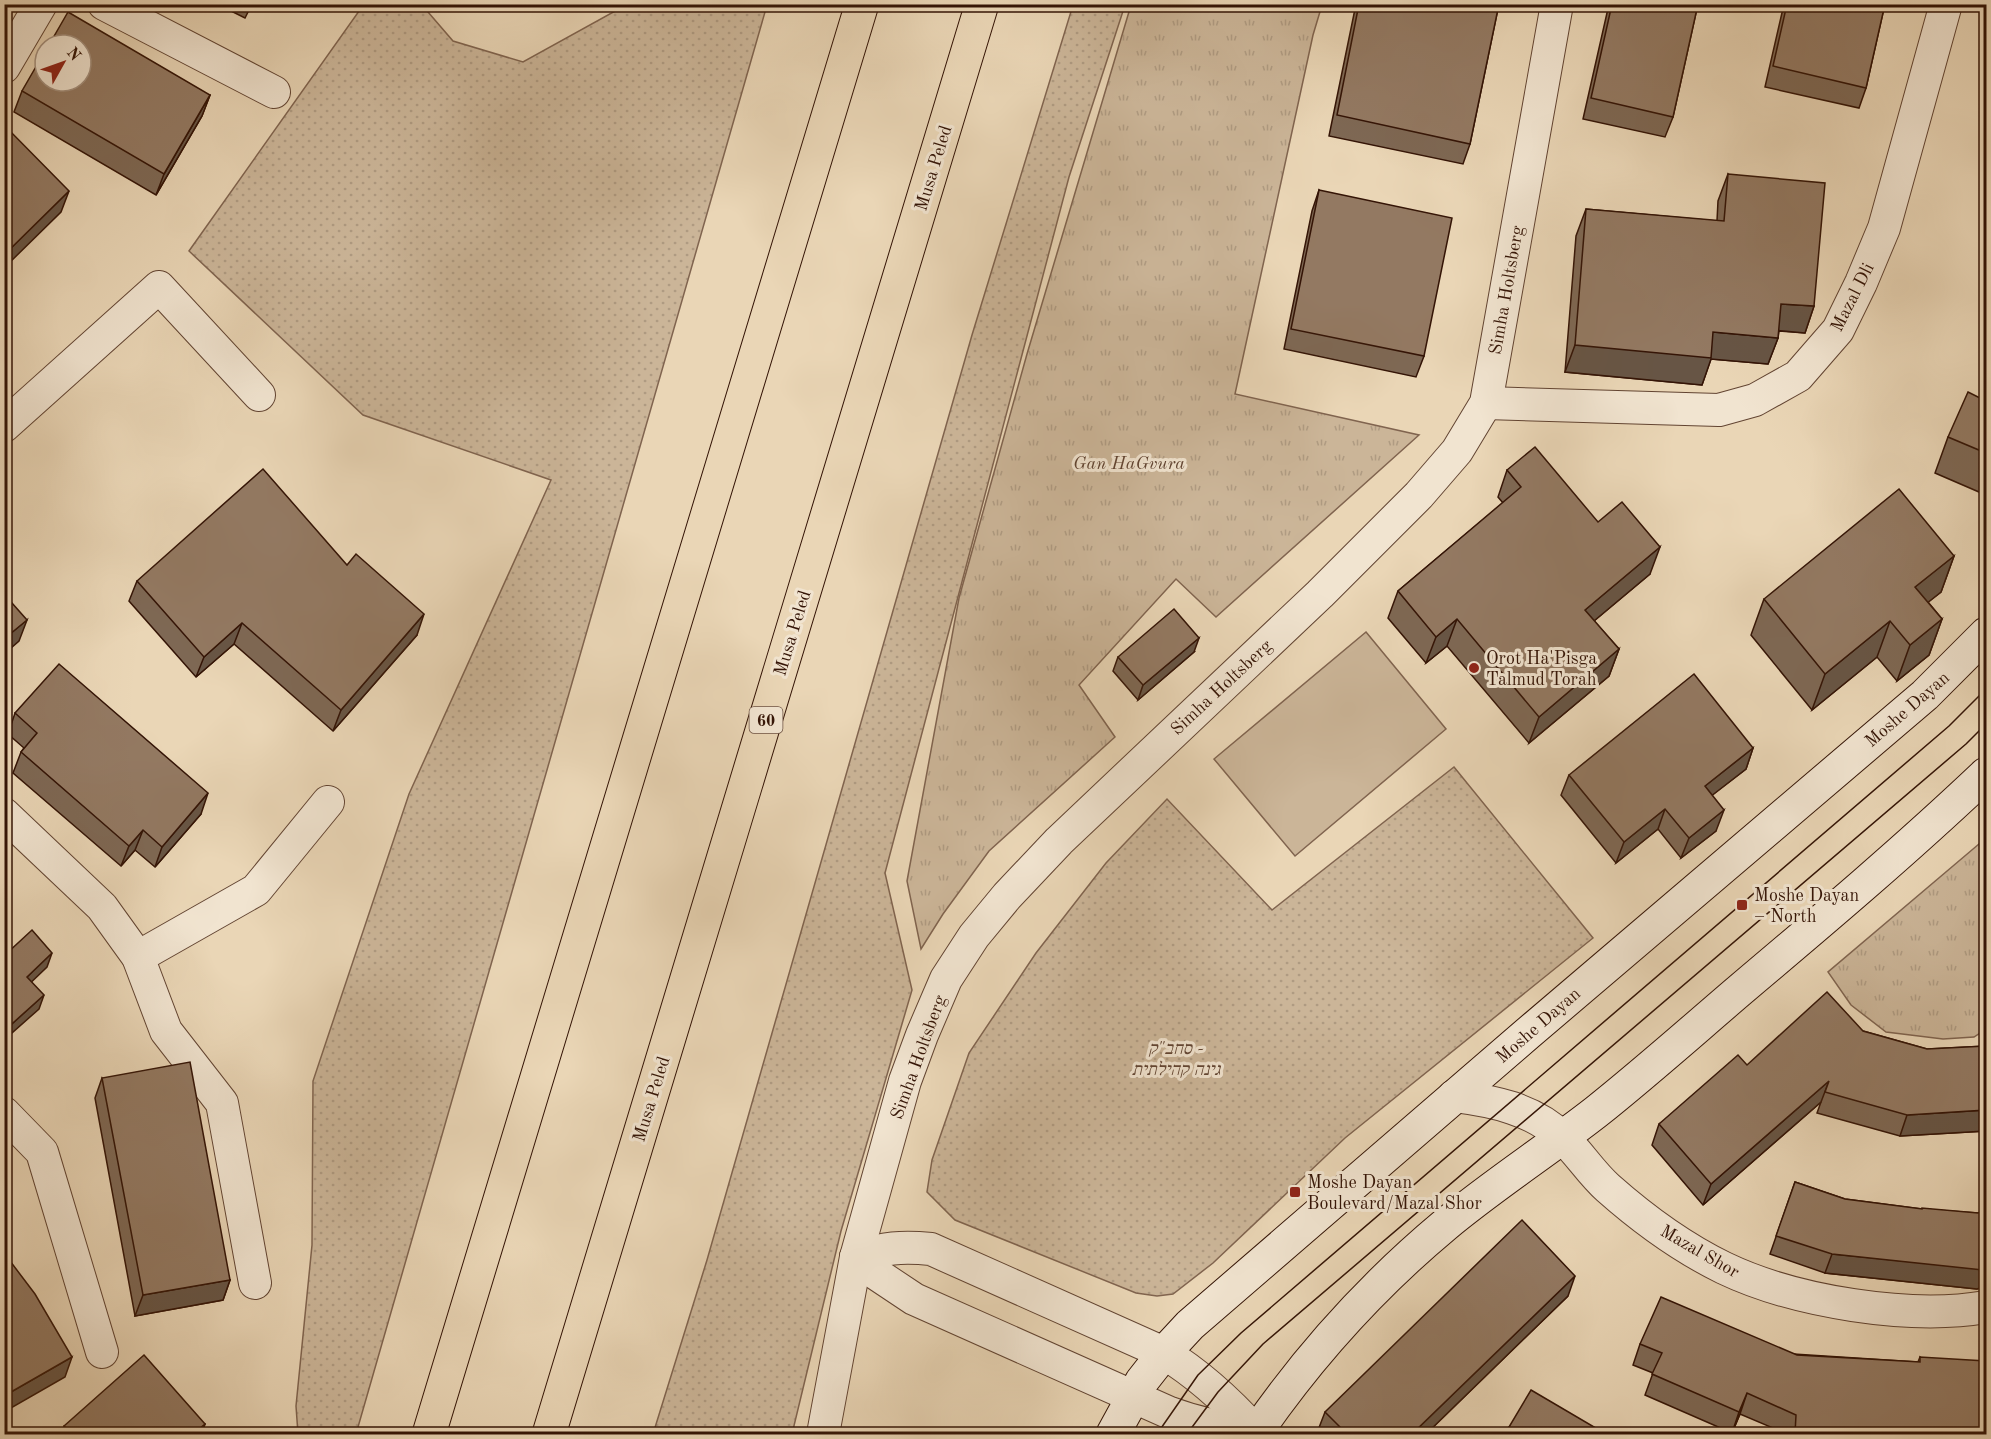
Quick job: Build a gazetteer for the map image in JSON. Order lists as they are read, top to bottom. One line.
{"streets":{"highway":["Musa Peled","60"],"street":["Simha Holtsberg","Mazal Dli","Moshe Dayan","Mazal Shor"]},"crossings":[["Simha Holtsberg","Mazal Dli"],["Moshe Dayan","Mazal Shor"]],"parks":["Gan HaGvura","סחב\"ק - גינה קהילתית"],"places":{"other":["Orot Ha'Pisga Talmud Torah"],"transit":["Moshe Dayan – North","Moshe Dayan Boulevard/Mazal Shor"]},"north":"top right"}
